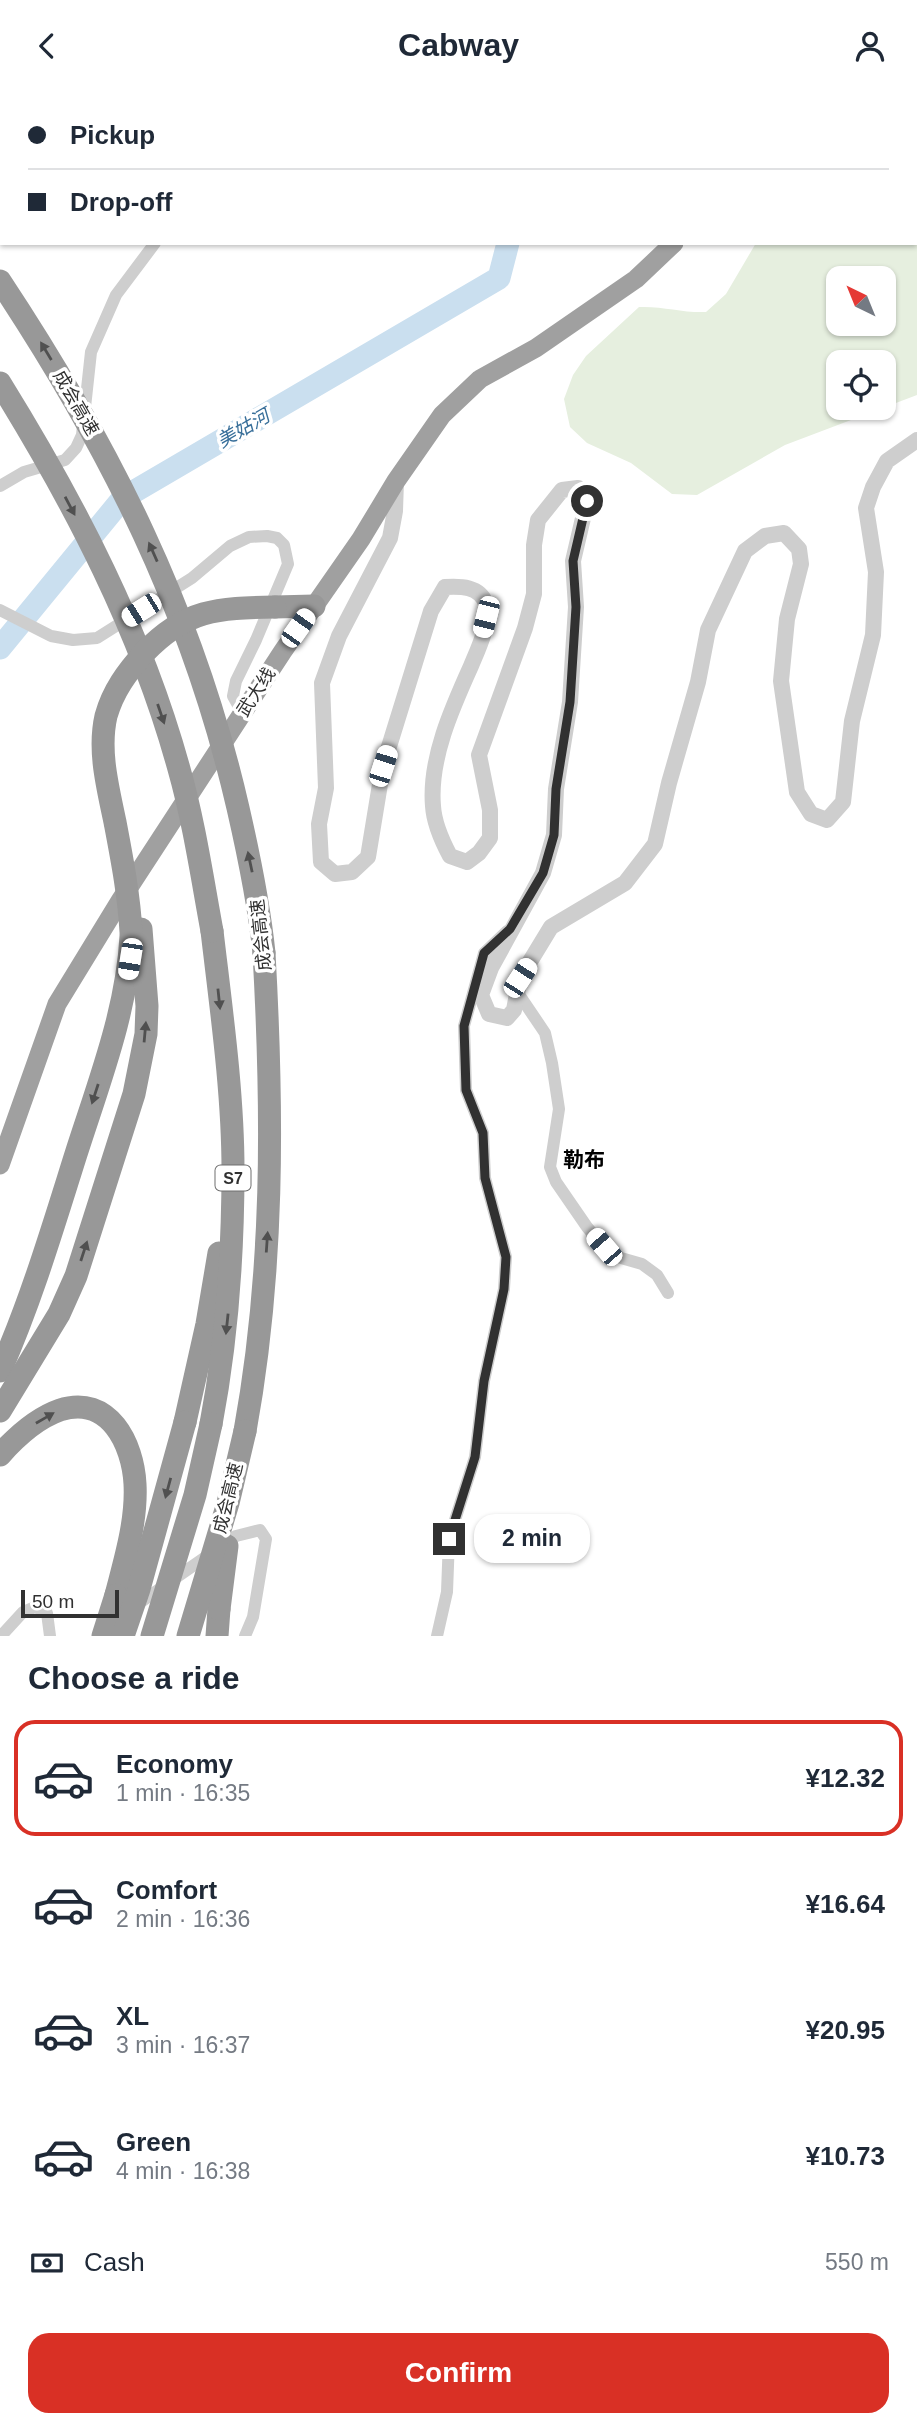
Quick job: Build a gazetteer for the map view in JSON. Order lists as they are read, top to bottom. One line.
{"streets":{"highway":["成会高速","武大线","S7"]},"districts":["勒布"],"water":["美姑河"],"scale_bar":"50 m","north":"top left","page":{"header":"Cabway","banner":["Pickup","Drop-off"],"bubble":"2 min","scale":"50 m","heading":"Choose a ride","list":[{"name":"Economy","note":"1 min · 16:35","value":"¥12.32"},{"name":"Comfort","note":"2 min · 16:36","value":"¥16.64"},{"name":"XL","note":"3 min · 16:37","value":"¥20.95"},{"name":"Green","note":"4 min · 16:38","value":"¥10.73"}],"pay":["Cash","550 m"],"buttons":"Confirm"}}
